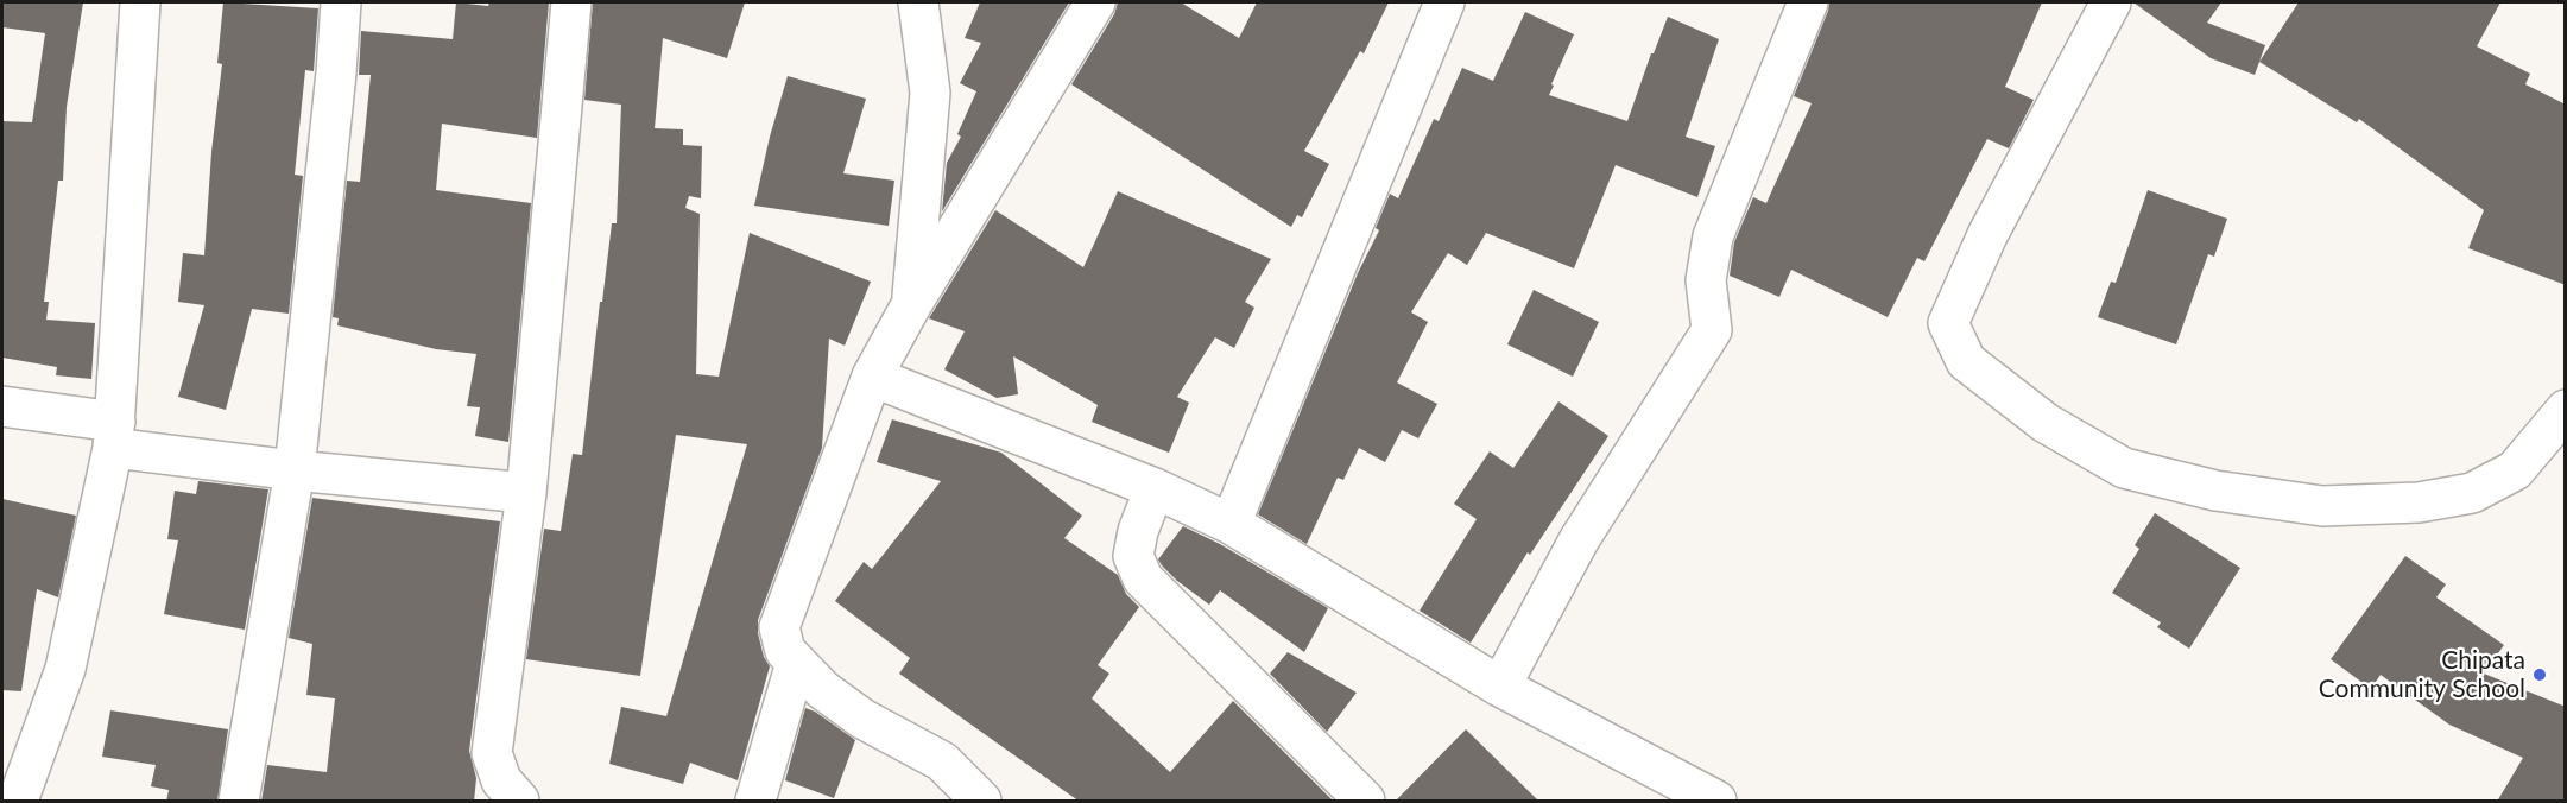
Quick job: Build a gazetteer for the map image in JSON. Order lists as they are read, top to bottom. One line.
{"places":["Chipata Community School"]}
